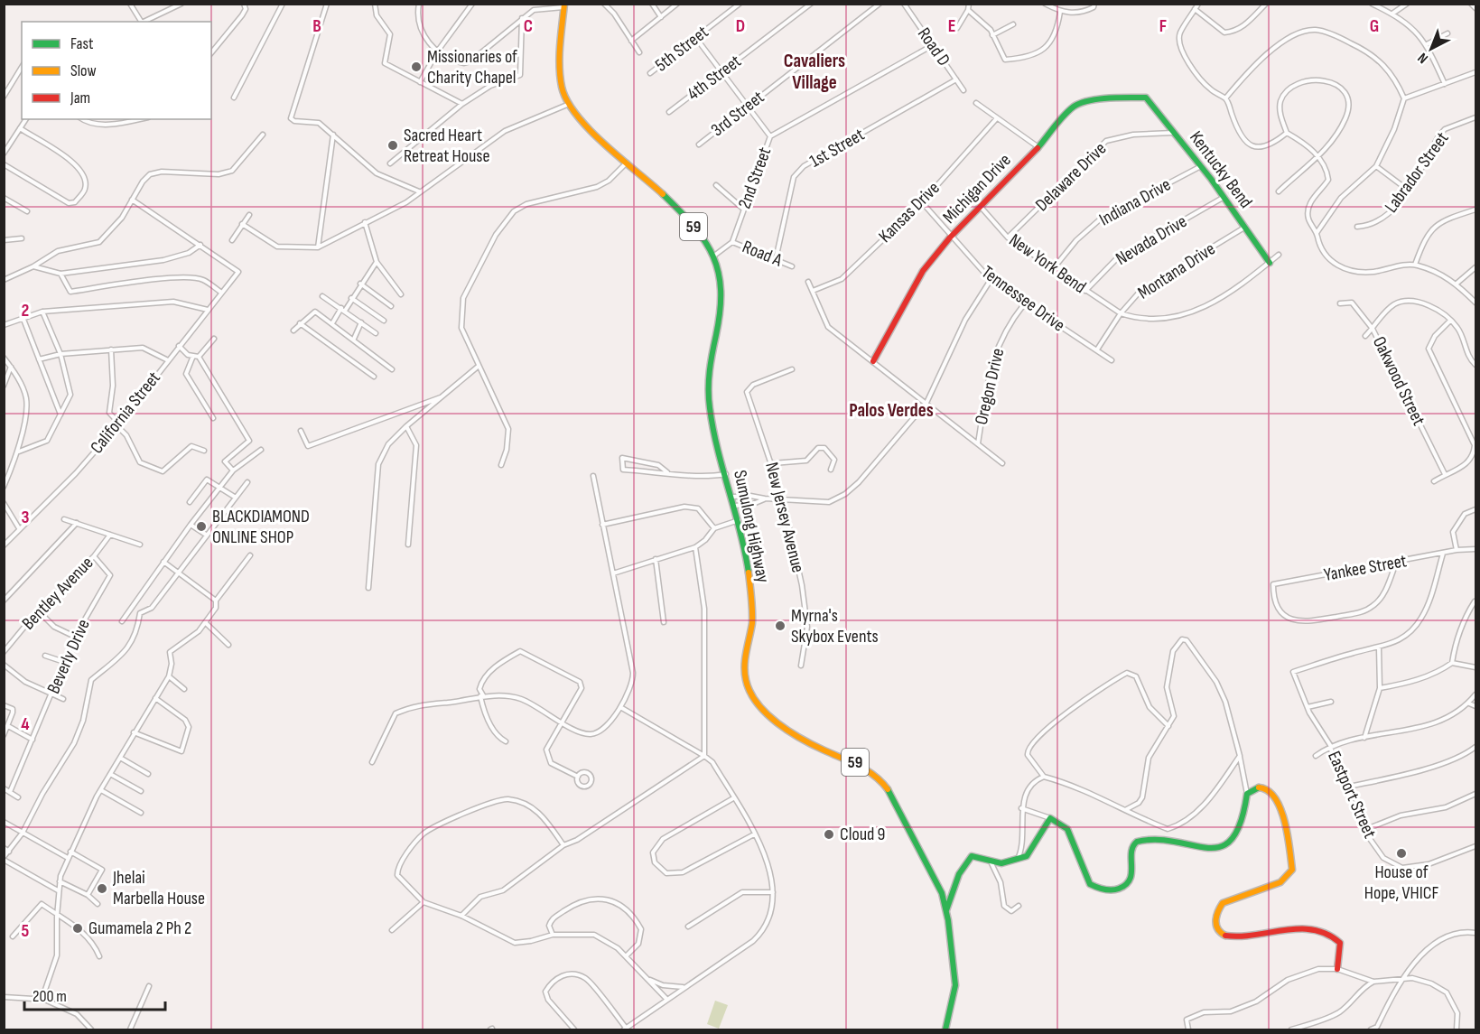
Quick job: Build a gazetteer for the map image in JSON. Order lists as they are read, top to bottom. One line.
{"streets":{"street":["Road D","5th Street","4th Street","3rd Street","1st Street","Kentucky Bend","Labrador Street","Delaware Drive","2nd Street","Michigan Drive","Indiana Drive","Kansas Drive","59","Nevada Drive","Road A","New York Bend","Montana Drive","Tennessee Drive","Oakwood Street","Oregon Drive","California Street","New Jersey Avenue","Sumulong Highway","Yankee Street","Bentley Avenue","Beverly Drive","Eastport Street"]},"crossings":[["Road D","1st Street"],["Road D","2nd Street"],["1st Street","Road A"],["Kentucky Bend","Delaware Drive"],["Kentucky Bend","Michigan Drive"],["Kentucky Bend","Indiana Drive"],["Kentucky Bend","Nevada Drive"],["Kentucky Bend","Montana Drive"],["Delaware Drive","New York Bend"],["2nd Street","Road A"],["Michigan Drive","New York Bend"],["Michigan Drive","Tennessee Drive"],["Indiana Drive","New York Bend"],["Kansas Drive","Tennessee Drive"],["Nevada Drive","New York Bend"],["New York Bend","Montana Drive"],["Montana Drive","Tennessee Drive"],["Tennessee Drive","Oregon Drive"],["Bentley Avenue","Beverly Drive"]],"districts":["Cavaliers Village","Palos Verdes"],"places":["Missionaries of Charity Chapel","Sacred Heart Retreat House","BLACKDIAMOND ONLINE SHOP","Myrna's Skybox Events","Cloud 9","House of Hope, VHICF","Jhelai Marbella House","Gumamela 2 Ph 2"],"legend":["Fast","Slow","Jam"],"scale_bar":"200 m","north":"bottom left","grid":{"columns":["B","C","D","E","F","G"],"rows":["2","3","4","5"]}}
